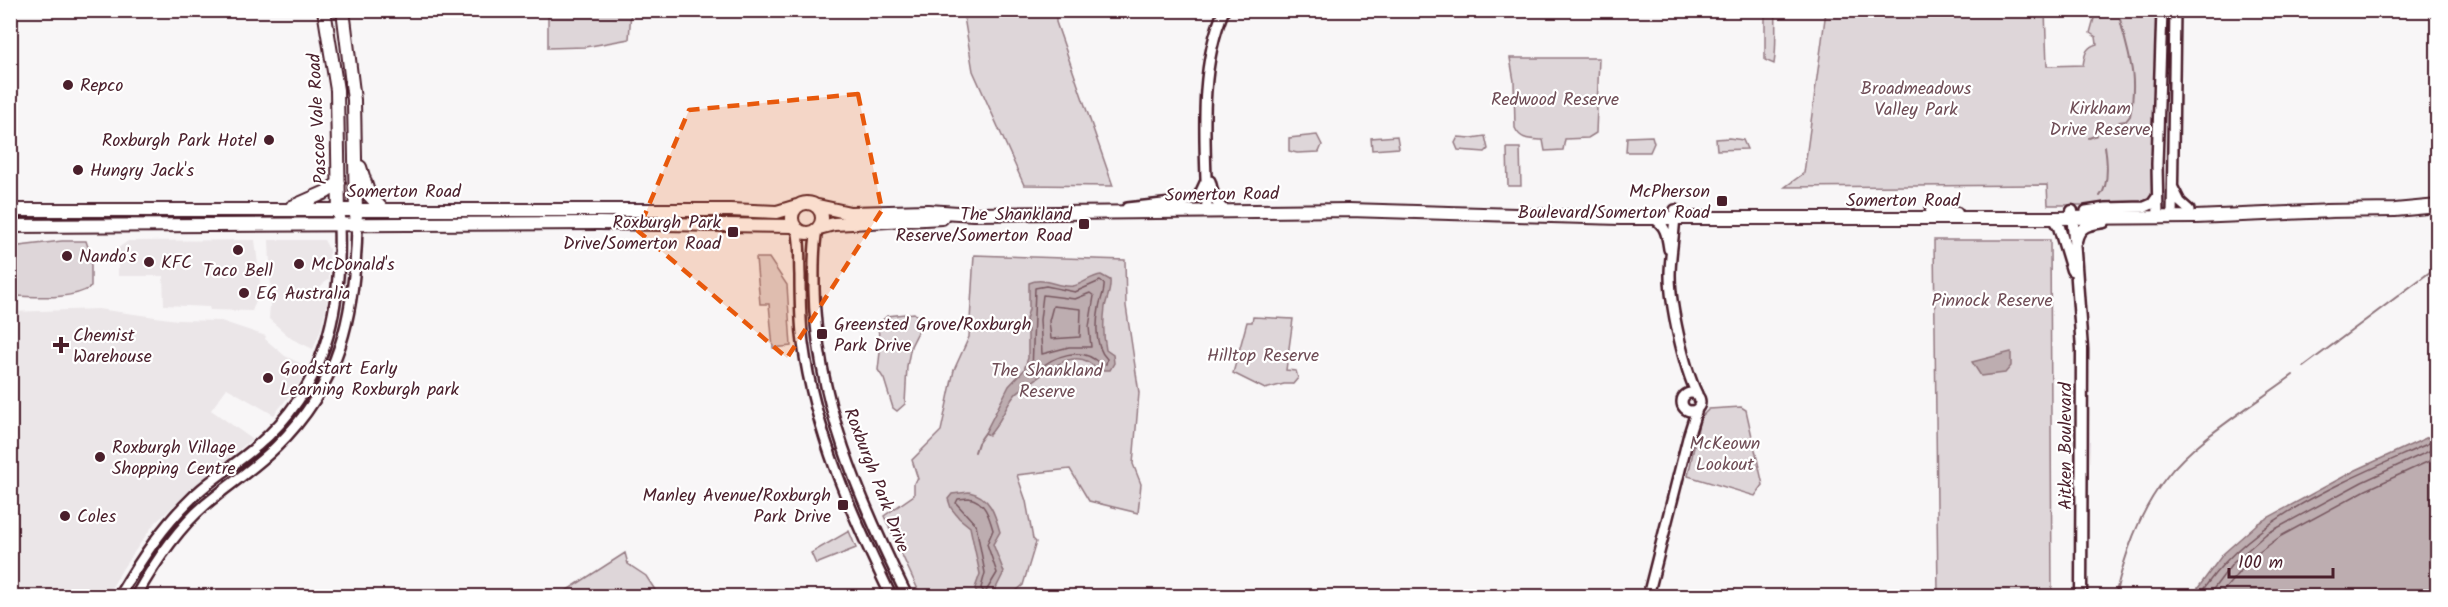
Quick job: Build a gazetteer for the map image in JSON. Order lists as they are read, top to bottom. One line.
{"streets":{"main road":["Pascoe Vale Road","Somerton Road","Aitken Boulevard"],"street":["Roxburgh Park Drive"]},"crossings":[["Pascoe Vale Road","Somerton Road"],["Somerton Road","Aitken Boulevard"],["Somerton Road","Roxburgh Park Drive"]],"parks":["Broadmeadows Valley Park","Redwood Reserve","Kirkham Drive Reserve","Pinnock Reserve","Hilltop Reserve","The Shankland Reserve","McKeown Lookout"],"places":{"other":["Repco","Roxburgh Park Hotel","Hungry Jack's","Taco Bell","Nando's","KFC","McDonald's","EG Australia","Goodstart Early Learning Roxburgh park","Roxburgh Village Shopping Centre","Coles"],"transit":["McPherson Boulevard/Somerton Road","The Shankland Reserve/Somerton Road","Roxburgh Park Drive/Somerton Road","Greensted Grove/Roxburgh Park Drive","Manley Avenue/Roxburgh Park Drive"],"health":["Chemist Warehouse"]},"scale_bar":"100 m"}
